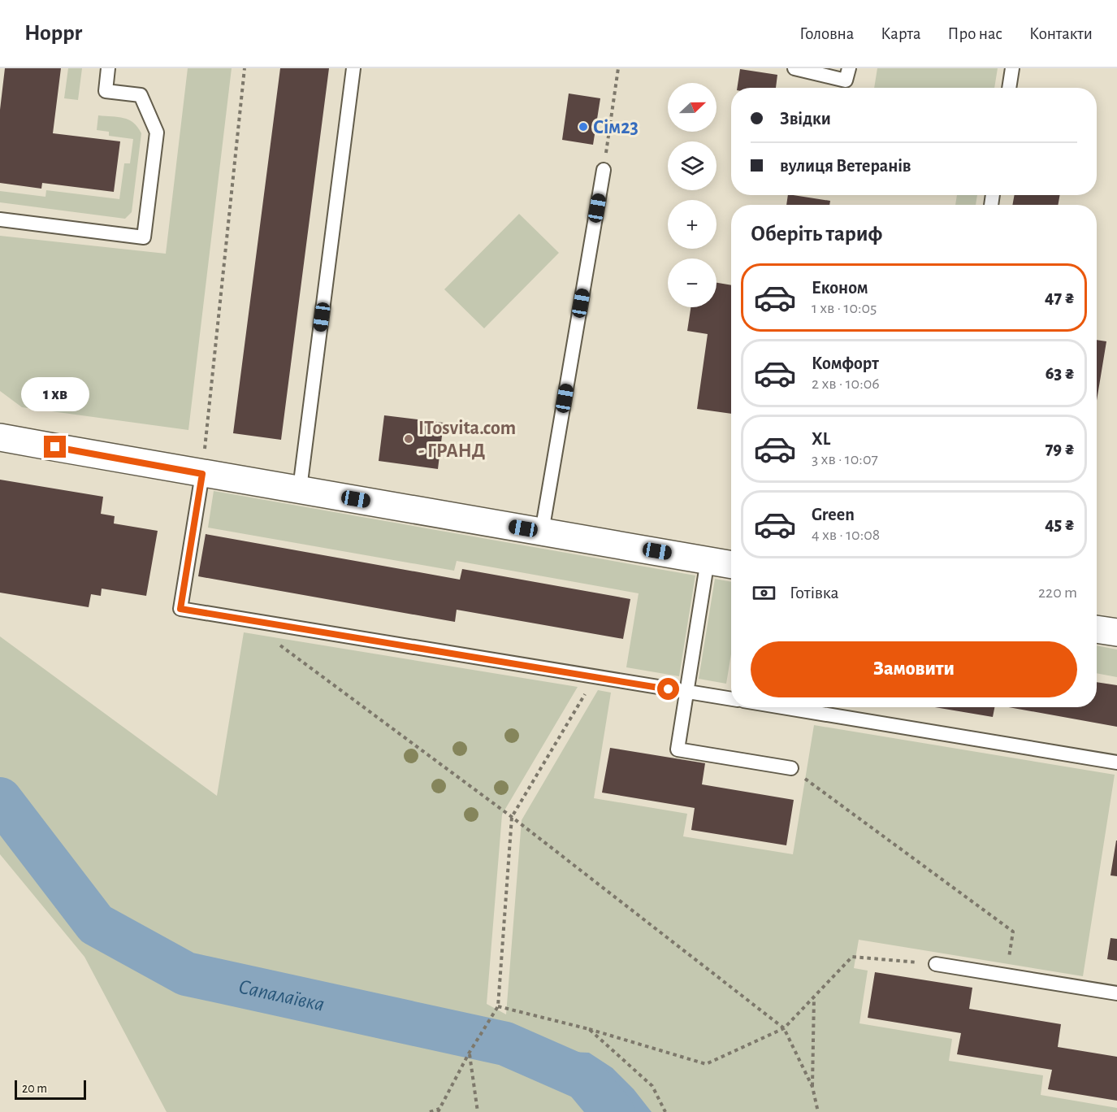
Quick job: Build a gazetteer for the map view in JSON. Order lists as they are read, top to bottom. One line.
{"water":["Сапалаївка"],"places":["Сім23","ITosvita.com - ГРАНД"],"scale_bar":"20 m","north":"right","page":{"header":"Hoppr","nav":["Головна","Карта","Про нас","Контакти"],"map_buttons":["+","−"],"banner":["Звідки","вулиця Ветеранів"],"heading":"Оберіть тариф","list":[{"name":"Економ","note":"1 хв · 10:05","value":"47 ₴"},{"name":"Комфорт","note":"2 хв · 10:06","value":"63 ₴"},{"name":"XL","note":"3 хв · 10:07","value":"79 ₴"},{"name":"Green","note":"4 хв · 10:08","value":"45 ₴"}],"bubble":"1 хв","pay":["Готівка","220 m"],"buttons":"Замовити","scale":"20 m"}}
